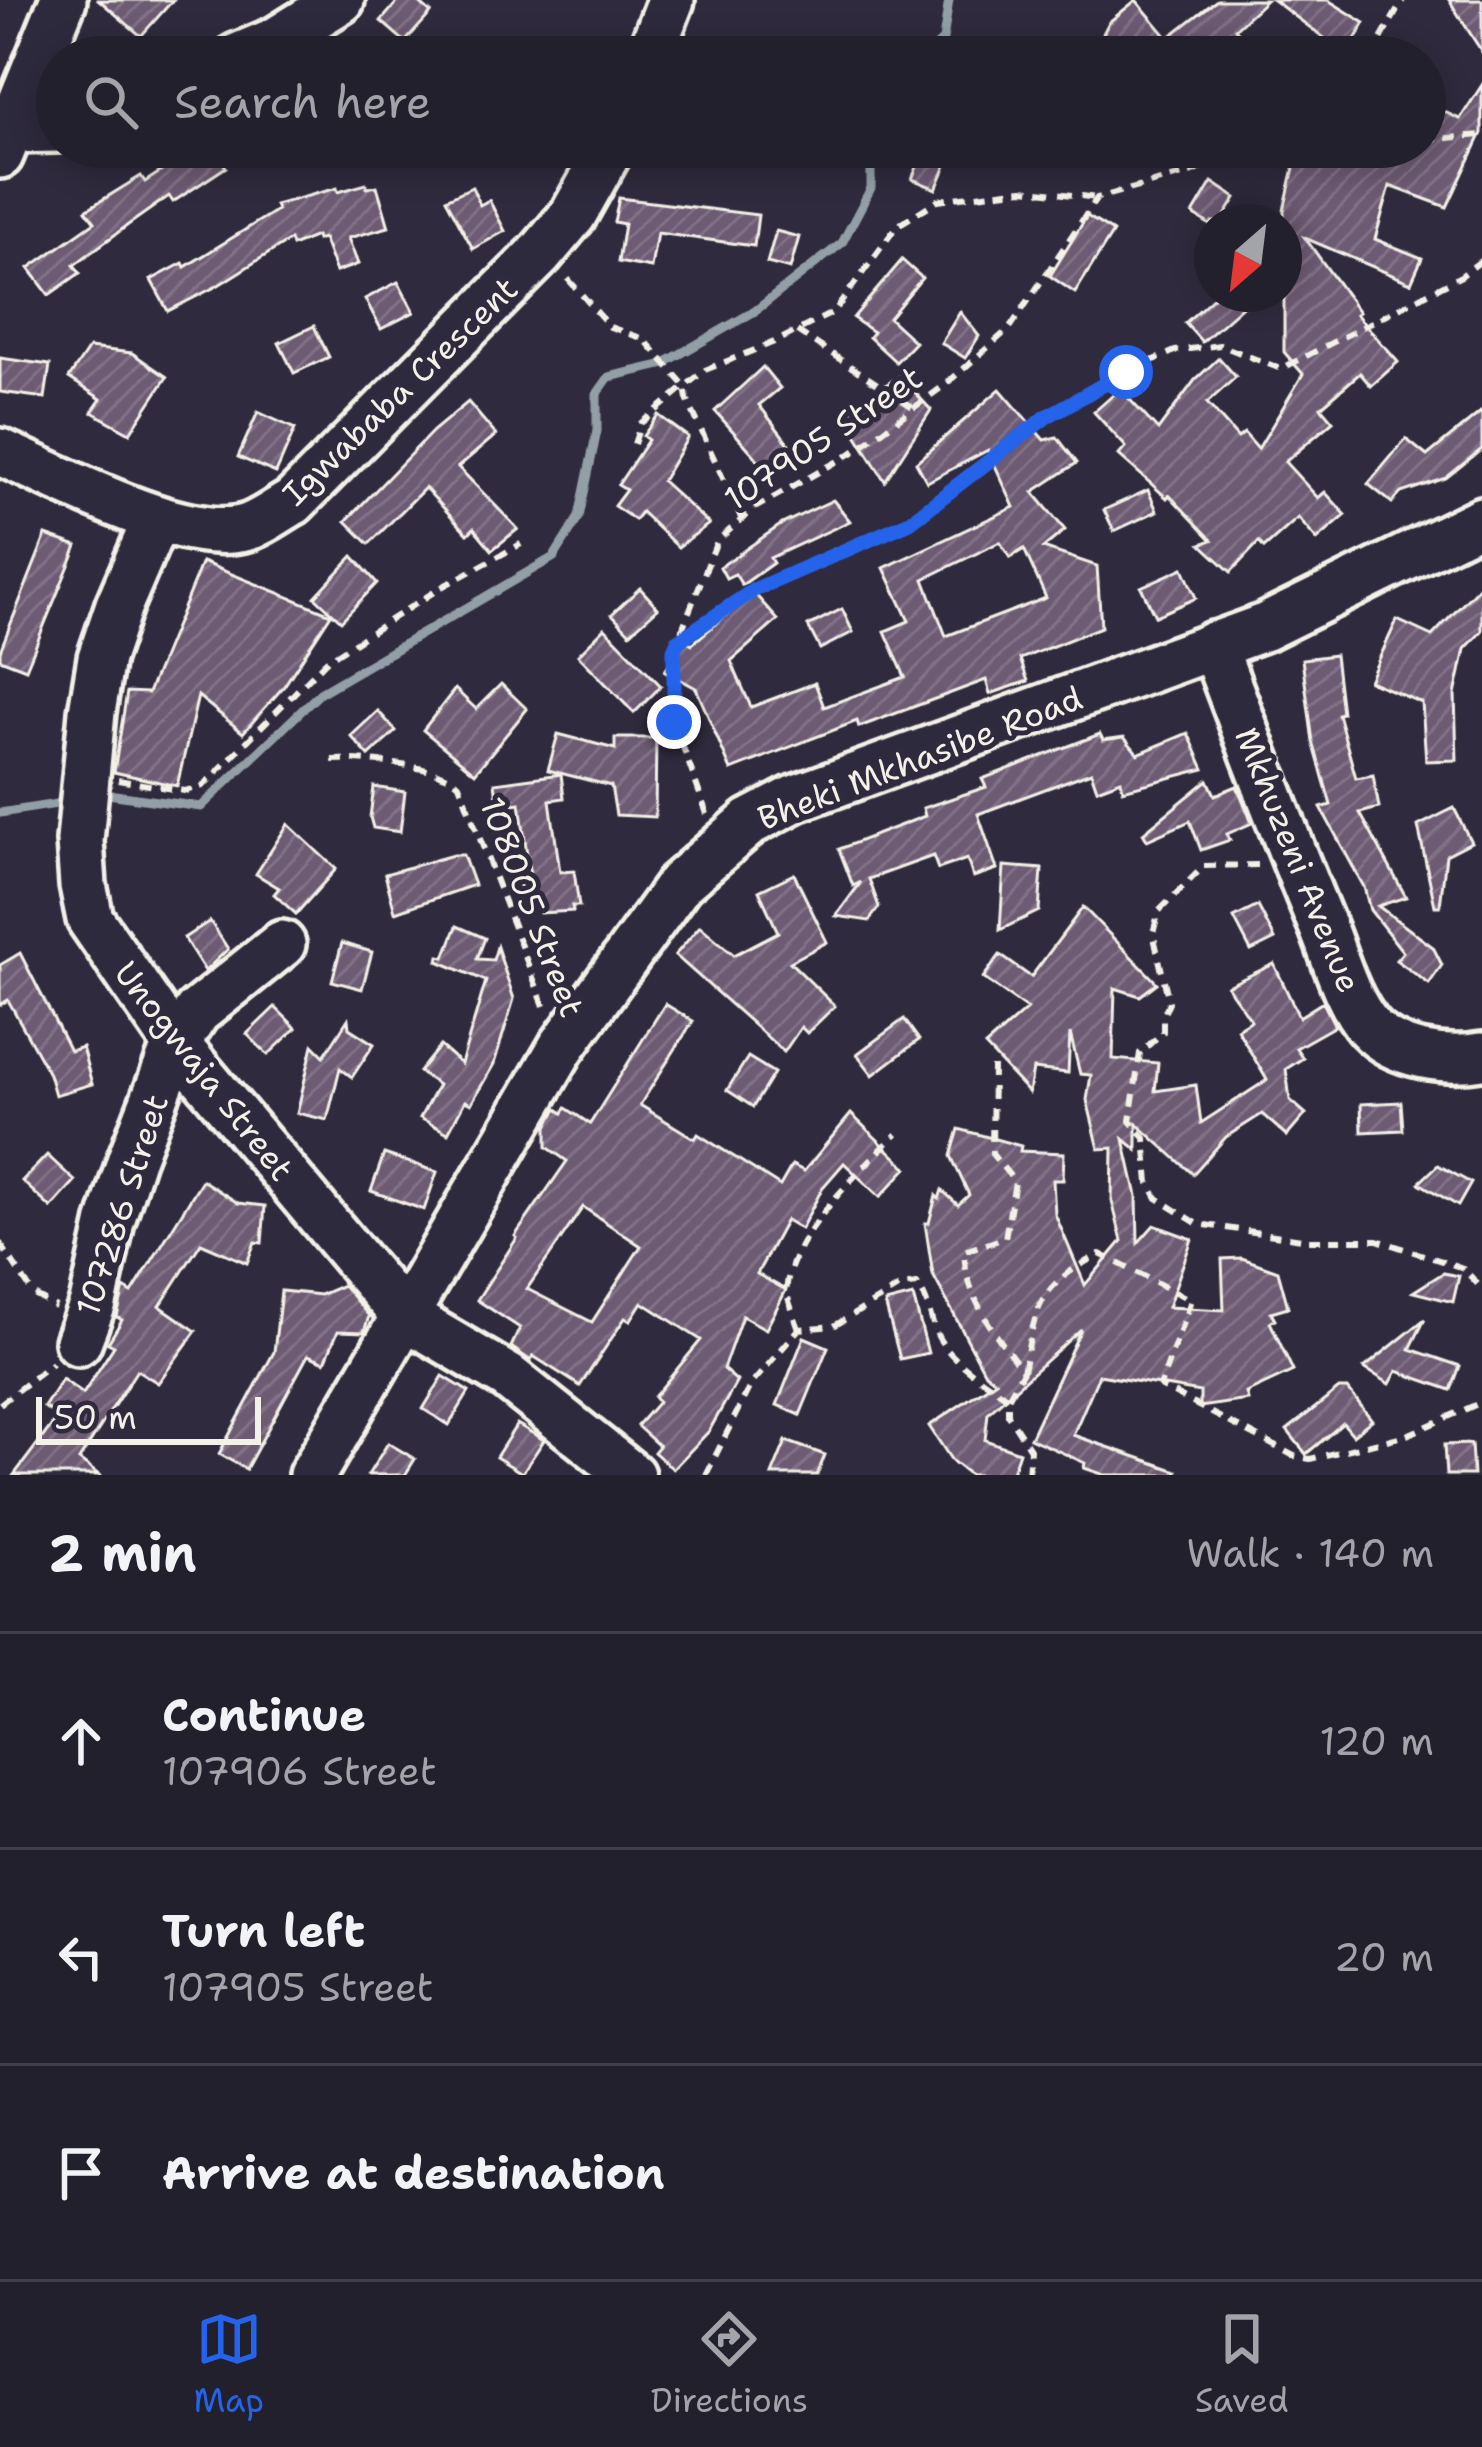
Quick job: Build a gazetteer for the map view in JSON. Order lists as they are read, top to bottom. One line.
{"streets":{"street":["Igwababa Crescent","Bheki Mkhasibe Road","Mkhuzeni Avenue","Unogwaja Street","107286 Street"],"path":["107905 Street","108005 Street"]},"crossings":[["Igwababa Crescent","Unogwaja Street"],["107905 Street","Bheki Mkhasibe Road"],["Bheki Mkhasibe Road","Mkhuzeni Avenue"],["Bheki Mkhasibe Road","108005 Street"],["Bheki Mkhasibe Road","Unogwaja Street"],["Unogwaja Street","107286 Street"]],"scale_bar":"50 m","north":"bottom left","page":{"search":"Search here","scale":"50 m","heading":["2 min","Walk · 140 m"],"list":[["Continue","107906 Street","120 m"],["Turn left","107905 Street","20 m"],"Arrive at destination"],"nav":["Map","Directions","Saved"]}}
